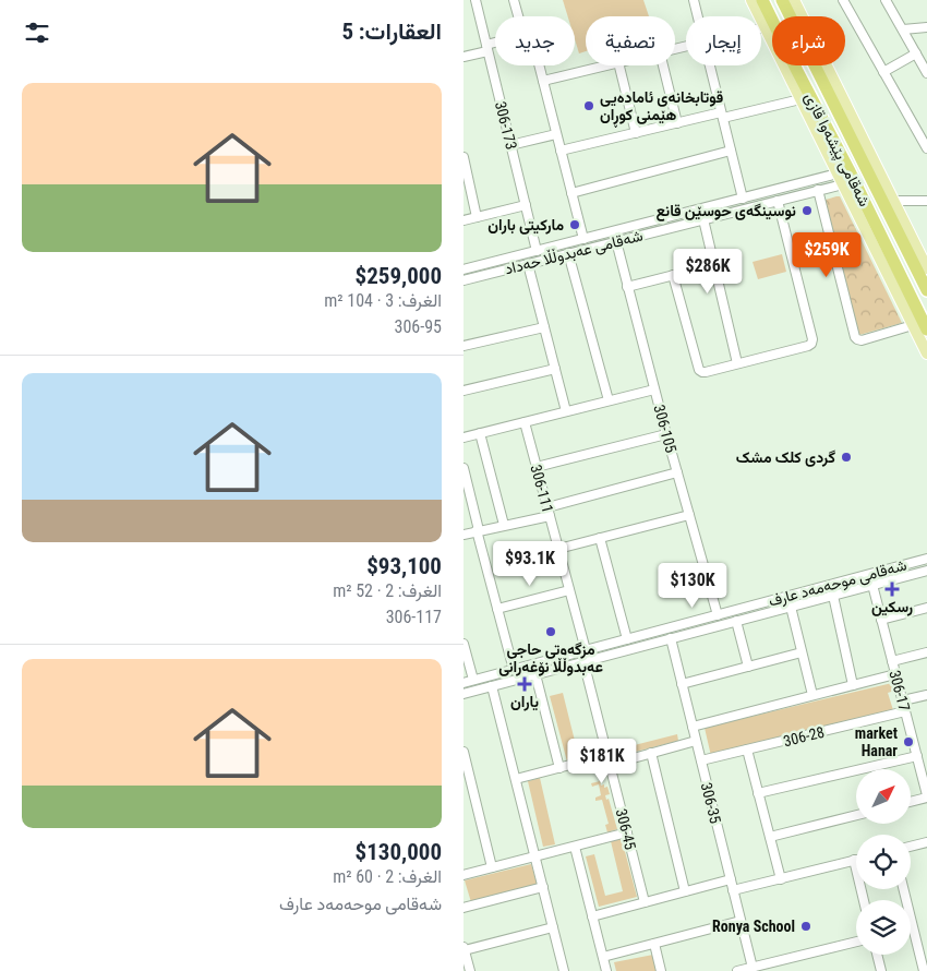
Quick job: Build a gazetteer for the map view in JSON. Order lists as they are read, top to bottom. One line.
{"streets":{"highway":["شەقامی پێشەوا قازی"],"street":["306-173","شەقامی عەبدوڵڵا حەداد","306-105","306-111","شەقامی موحەمەد عارف","306-17","306-28","306-35","306-45"]},"crossings":[["306-173","شەقامی عەبدوڵڵا حەداد"],["شەقامی پێشەوا قازی","شەقامی عەبدوڵڵا حەداد"],["شەقامی عەبدوڵڵا حەداد","306-105"],["306-105","شەقامی موحەمەد عارف"],["306-111","شەقامی موحەمەد عارف"],["شەقامی موحەمەد عارف","306-17"],["شەقامی موحەمەد عارف","306-35"],["شەقامی موحەمەد عارف","306-45"],["306-17","306-28"],["306-28","306-35"]],"places":{"other":["قوتابخانەی ئامادەیی هێمنی کوڕان","نوسینگەی حوسێن قانع","ماركيتى باران","گردی کلک مشک","مزگەوتی حاجی عەبدوڵڵا نۆغەرانی","market Hanar","Ronya School"],"health":["رسکین","یاران"]},"north":"top right","page":{"heading":"العقارات: 5","chip":["شراء","إيجار","تصفية","جديد"],"list":[{"name":"$259,000","note":"الغرف: 3 · 104 m² · 306-95"},{"name":"$93,100","note":"الغرف: 2 · 52 m² · 306-117"},{"name":"$130,000","note":"الغرف: 2 · 60 m² · شەقامی موحەمەد عارف"}],"price":["$259K","$286K","$93.1K","$130K","$181K"]}}
